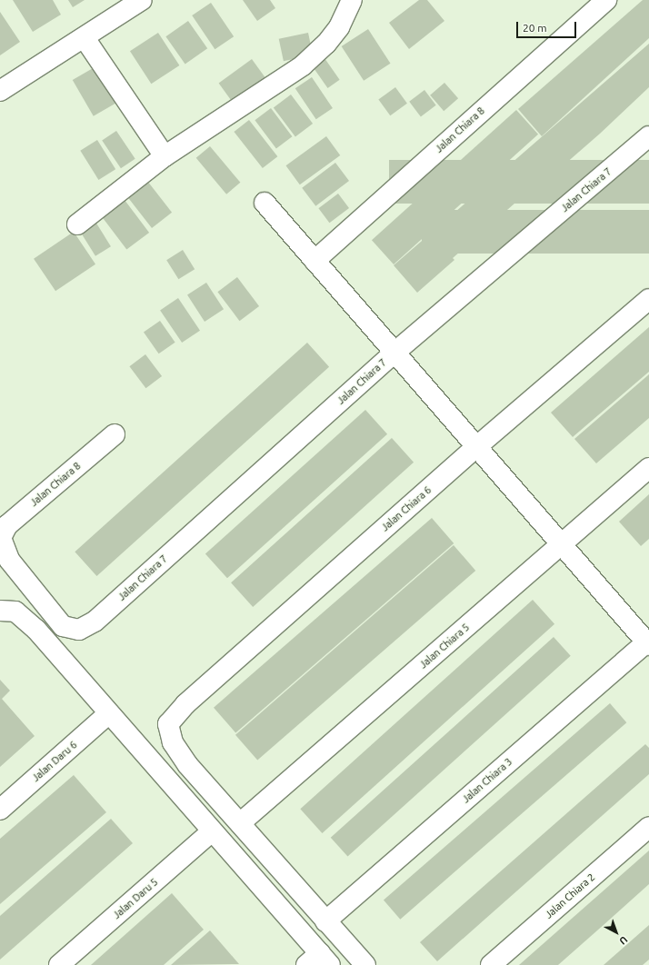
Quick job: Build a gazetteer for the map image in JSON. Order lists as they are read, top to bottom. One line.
{"streets":{"street":["Jalan Chiara 8","Jalan Chiara 7","Jalan Chiara 6","Jalan Chiara 5","Jalan Daru 6","Jalan Chiara 3","Jalan Chiara 2","Jalan Daru 5"]},"crossings":[["Jalan Chiara 8","Jalan Chiara 7"],["Jalan Chiara 6","Jalan Chiara 5"]],"scale_bar":"20 m","north":"bottom right"}
